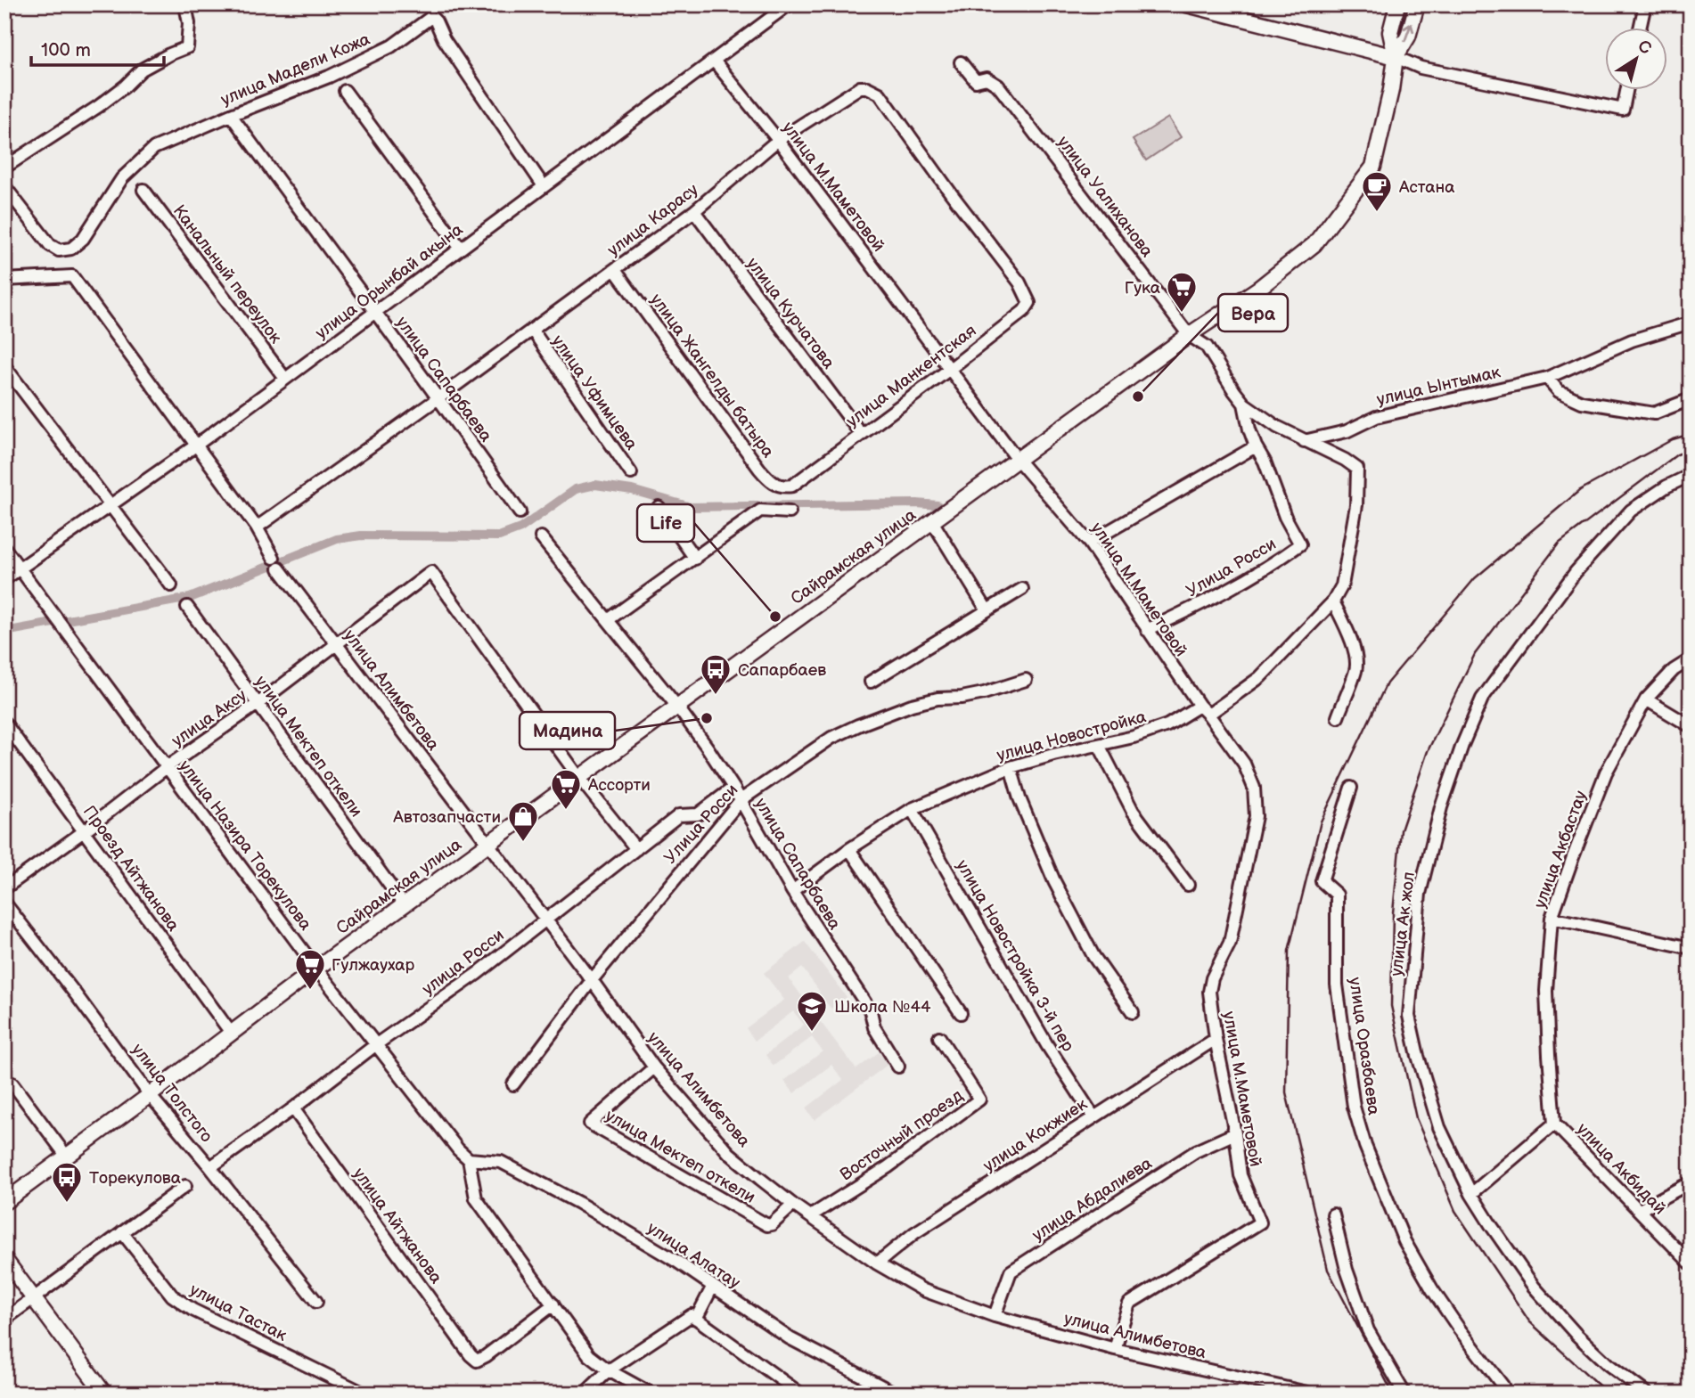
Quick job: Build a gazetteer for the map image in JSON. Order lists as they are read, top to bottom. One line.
{"streets":{"main road":["Сайрамская улица"],"street":["улица Мадели Кожа","улица М.Маметовой","улица Уалиханова","улица Карасу","Канальный переулок","улица Орынбай акына","улица Курчатова","улица Жангелды батыра","улица Манкентская","улица Сапарбаева","улица Ынтымак","улица Уфимцева","Улица Росси","улица Алимбетова","улица Аксу","улица Новостройка","улица Мектеп откели","улица Назира Торекулова","улица Акбастау","Проезд Айтжанова","улица Ак жол","улица Новостройка 3-й пер","улица Росси","улица Оразбаева","улица Толстого","Восточный проезд","улица Кокжиек","улица Акбидай","улица Абдалиева","улица Айтжанова","улица Алатау","улица Тастак"]},"crossings":[["улица Мадели Кожа","улица Сапарбаева"],["улица М.Маметовой","улица Уалиханова"],["улица М.Маметовой","улица Карасу"],["улица М.Маметовой","улица Орынбай акына"],["улица М.Маметовой","улица Манкентская"],["улица М.Маметовой","Сайрамская улица"],["улица М.Маметовой","Улица Росси"],["улица М.Маметовой","улица Алимбетова"],["улица М.Маметовой","улица Новостройка"],["улица М.Маметовой","улица Кокжиек"],["улица М.Маметовой","улица Абдалиева"],["улица Уалиханова","улица Ынтымак"],["улица Уалиханова","Сайрамская улица"],["улица Уалиханова","Улица Росси"],["улица Карасу","улица Курчатова"],["улица Карасу","улица Жангелды батыра"],["улица Карасу","улица Манкентская"],["улица Карасу","улица Сапарбаева"],["улица Карасу","улица Уфимцева"],["улица Карасу","улица Алимбетова"],["Канальный переулок","улица Орынбай акына"],["улица Орынбай акына","улица Сапарбаева"],["улица Орынбай акына","улица Алимбетова"],["улица Орынбай акына","улица Назира Торекулова"],["улица Курчатова","улица Манкентская"],["улица Жангелды батыра","улица Манкентская"],["улица Сапарбаева","Сайрамская улица"],["улица Сапарбаева","Улица Росси"],["улица Сапарбаева","улица Новостройка"],["улица Сапарбаева","улица Росси"],["Сайрамская улица","улица Алимбетова"],["Сайрамская улица","улица Аксу"],["Сайрамская улица","улица Мектеп откели"],["Сайрамская улица","улица Назира Торекулова"],["Сайрамская улица","Проезд Айтжанова"],["Сайрамская улица","улица Толстого"],["Улица Росси","улица Алимбетова"],["улица Алимбетова","улица Аксу"],["улица Алимбетова","улица Мектеп откели"],["улица Алимбетова","улица Росси"],["улица Алимбетова","Восточный проезд"],["улица Алимбетова","улица Кокжиек"],["улица Алимбетова","улица Абдалиева"],["улица Аксу","улица Мектеп откели"],["улица Аксу","улица Назира Торекулова"],["улица Аксу","Проезд Айтжанова"],["улица Новостройка","улица Новостройка 3-й пер"],["улица Назира Торекулова","улица Росси"],["улица Назира Торекулова","улица Алатау"],["улица Акбастау","улица Акбидай"],["улица Новостройка 3-й пер","улица Кокжиек"],["улица Росси","улица Толстого"],["улица Росси","улица Айтжанова"]],"places":{"cafe":["Астана"],"supermarket":["Гука","Ассорти","Гулжаухар"],"other":["Вера","Life","Мадина"],"bus stop":["Сапарбаев","Торекулова"],"shop":["Автозапчасти"],"school or university":["Школа №44"]},"scale_bar":"100 m","north":"top right"}
